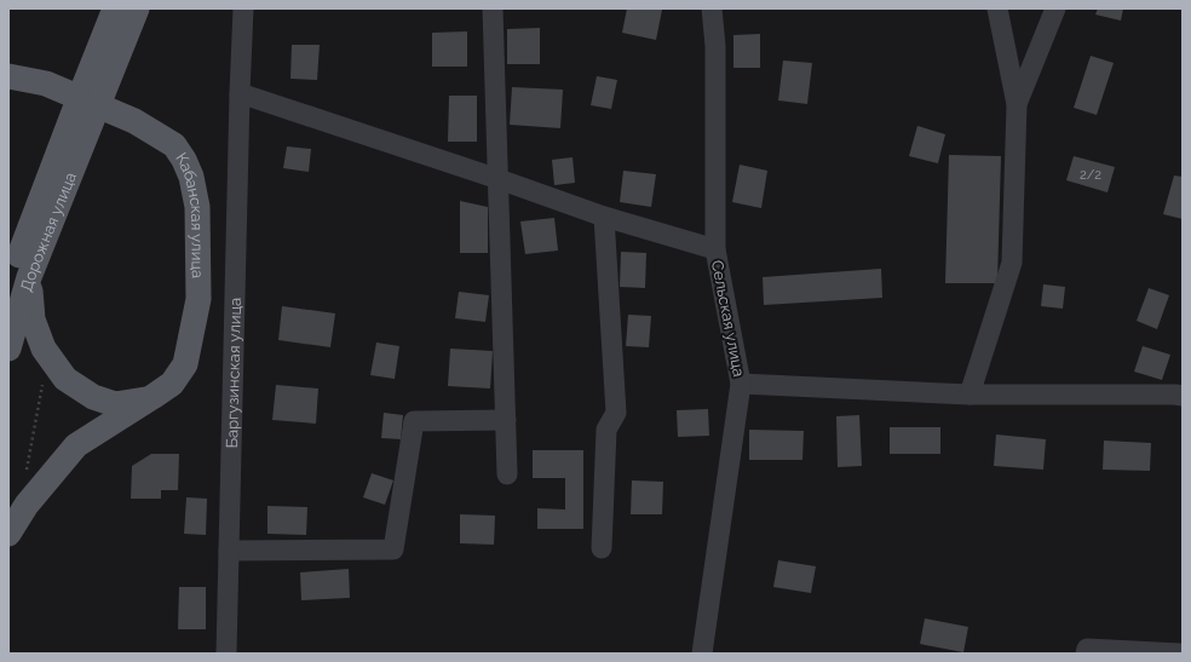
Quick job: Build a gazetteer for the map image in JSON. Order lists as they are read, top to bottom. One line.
{"streets":{"main road":["Кабанская улица","Дорожная улица"],"street":["Сельская улица","Баргузинская улица"]},"house_numbers":["2/2"]}
